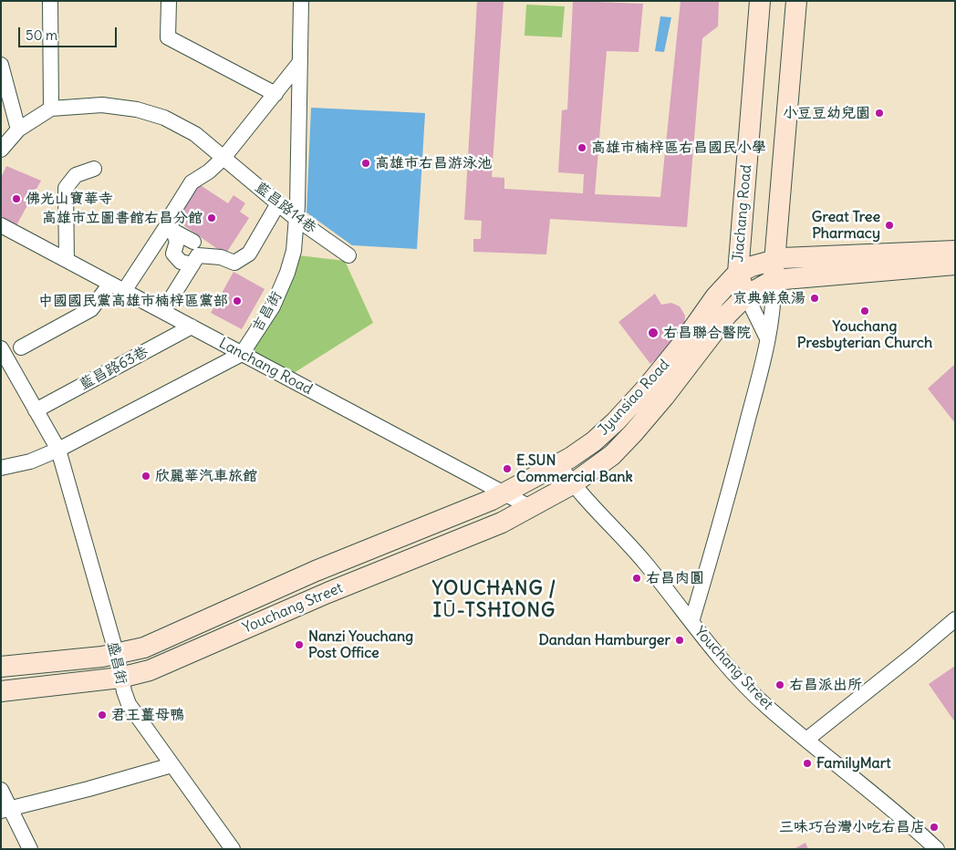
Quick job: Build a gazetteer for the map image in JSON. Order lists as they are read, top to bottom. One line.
{"streets":{"street":["藍昌路14巷","Jiachang Road","吉昌街","Lanchang Road","藍昌路63巷","Jyunsiao Road","Youchang Street","盛昌街"]},"crossings":[["藍昌路14巷","吉昌街"],["Jiachang Road","Jyunsiao Road"],["吉昌街","Lanchang Road"],["吉昌街","盛昌街"],["Lanchang Road","藍昌路63巷"],["Lanchang Road","Jyunsiao Road"],["Lanchang Road","Youchang Street"],["藍昌路63巷","盛昌街"],["Jyunsiao Road","Youchang Street"],["Youchang Street","盛昌街"]],"districts":["YOUCHANG / IŪ-TSHIONG"],"places":["小豆豆幼兒園","高雄市楠梓區右昌國民小學","高雄市右昌游泳池","佛光山寶華寺","高雄市立圖書館右昌分館","Great Tree Pharmacy","京典鮮魚湯","中國國民黨高雄市楠梓區黨部","Youchang Presbyterian Church","右昌聯合醫院","E.SUN Commercial Bank","欣麗華汽車旅館","右昌肉圓","Dandan Hamburger","Nanzi Youchang Post Office","右昌派出所","君王薑母鴨","FamilyMart","三味巧台灣小吃右昌店"],"scale_bar":"50 m"}
